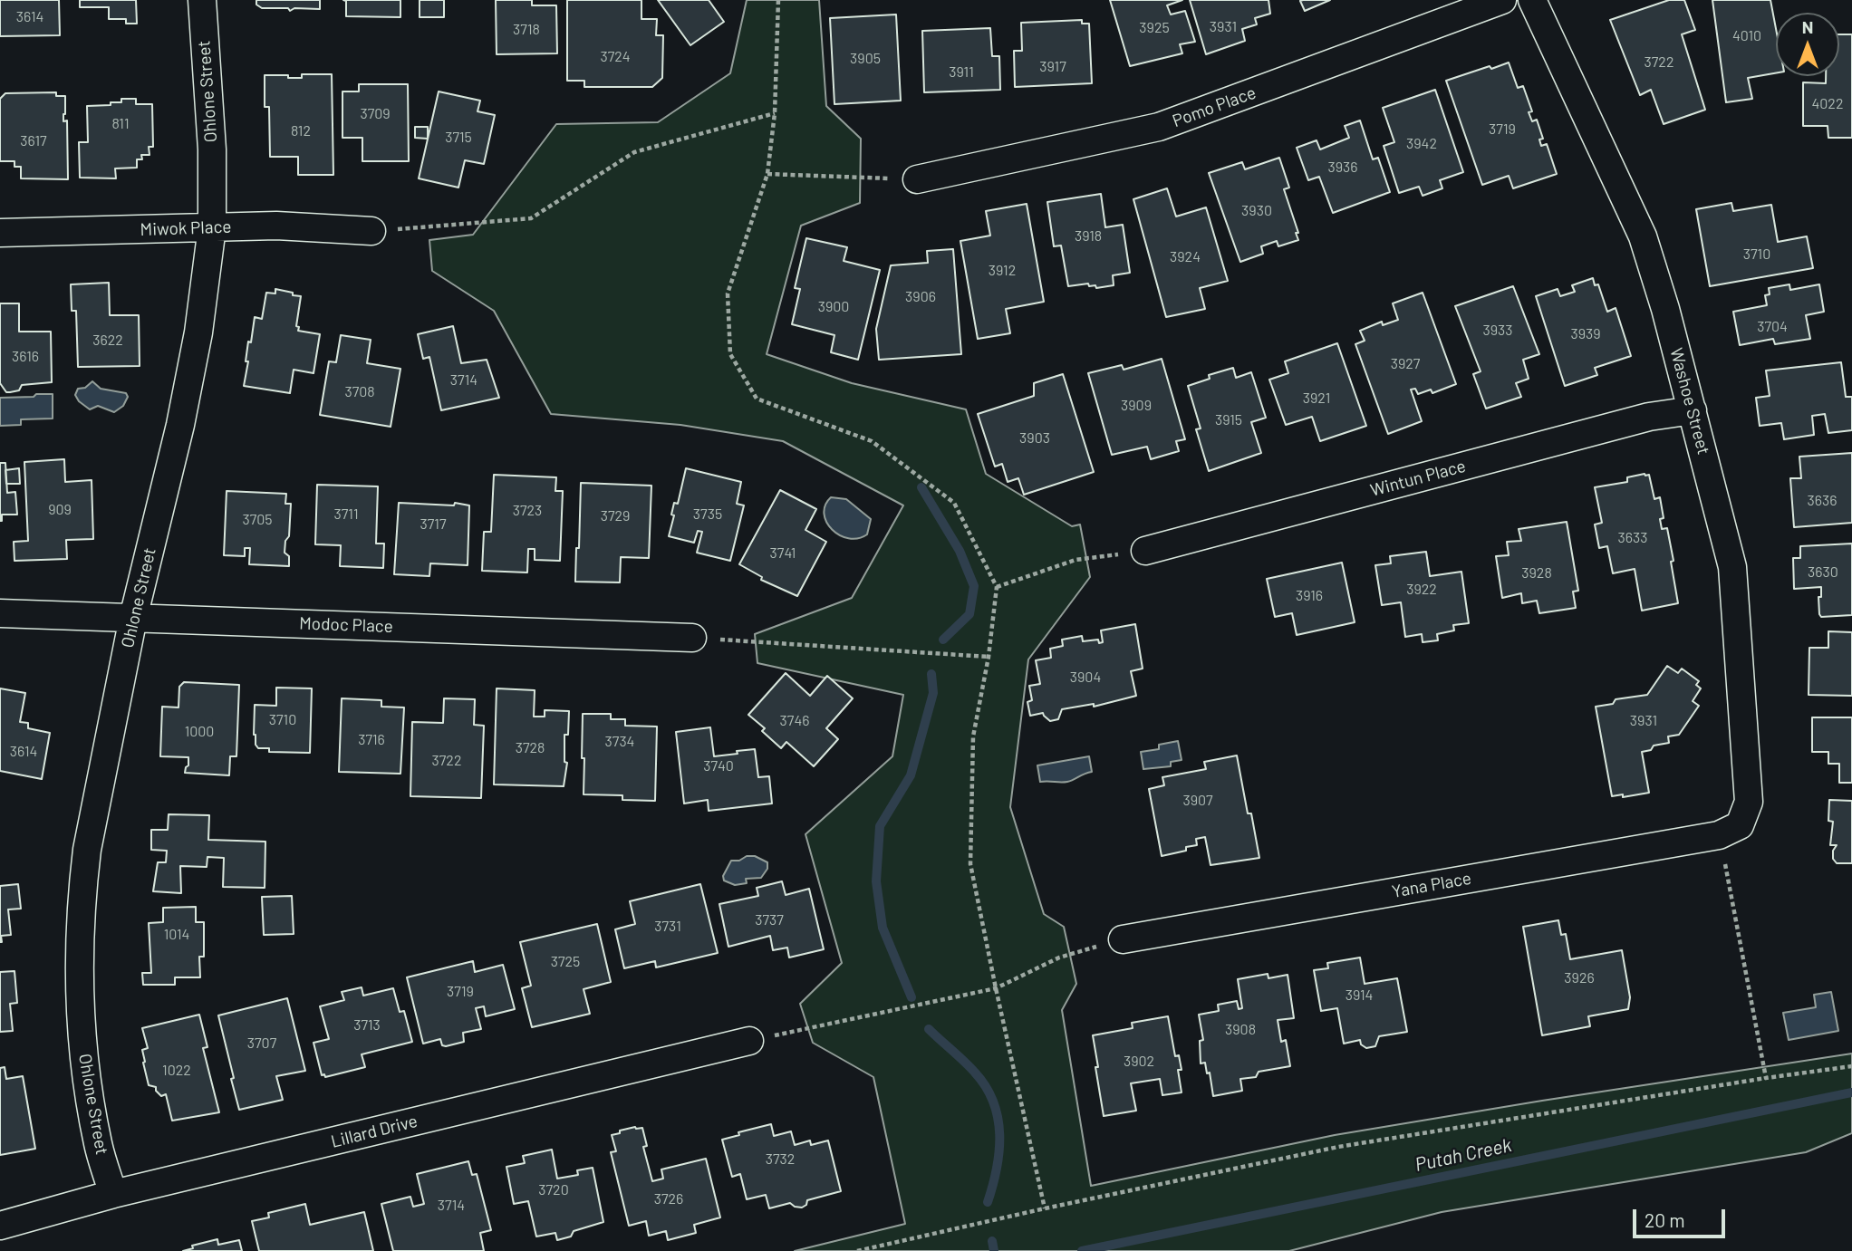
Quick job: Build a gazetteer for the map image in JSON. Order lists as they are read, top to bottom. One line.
{"streets":{"street":["Ohlone Street","Pomo Place","Miwok Place","Washoe Street","Wintun Place","Modoc Place","Yana Place","Lillard Drive"]},"crossings":[["Ohlone Street","Miwok Place"],["Ohlone Street","Modoc Place"],["Ohlone Street","Lillard Drive"],["Washoe Street","Wintun Place"],["Washoe Street","Yana Place"]],"water":["Putah Creek"],"house_numbers":["3614","3931","3925","3718","4010","3724","3905","3722","3917","3911","4022","3709","811","3719","812","3715","3617","3942","3936","3930","3918","3710","3924","3912","3906","3900","3704","3933","3939","3622","3616","3927","3714","3708","3921","3909","3915","3903","3636","909","3723","3711","3735","3729","3705","3717","3633","3741","3630","3928","3922","3916","3904","3710","3746","3931","1000","3716","3734","3728","3614","3722","3740","3907","3737","3731","1014","3725","3926","3719","3914","3713","3908","3707","3902","1022","3732","3720","3726","3714"],"scale_bar":"20 m","north":"top"}
